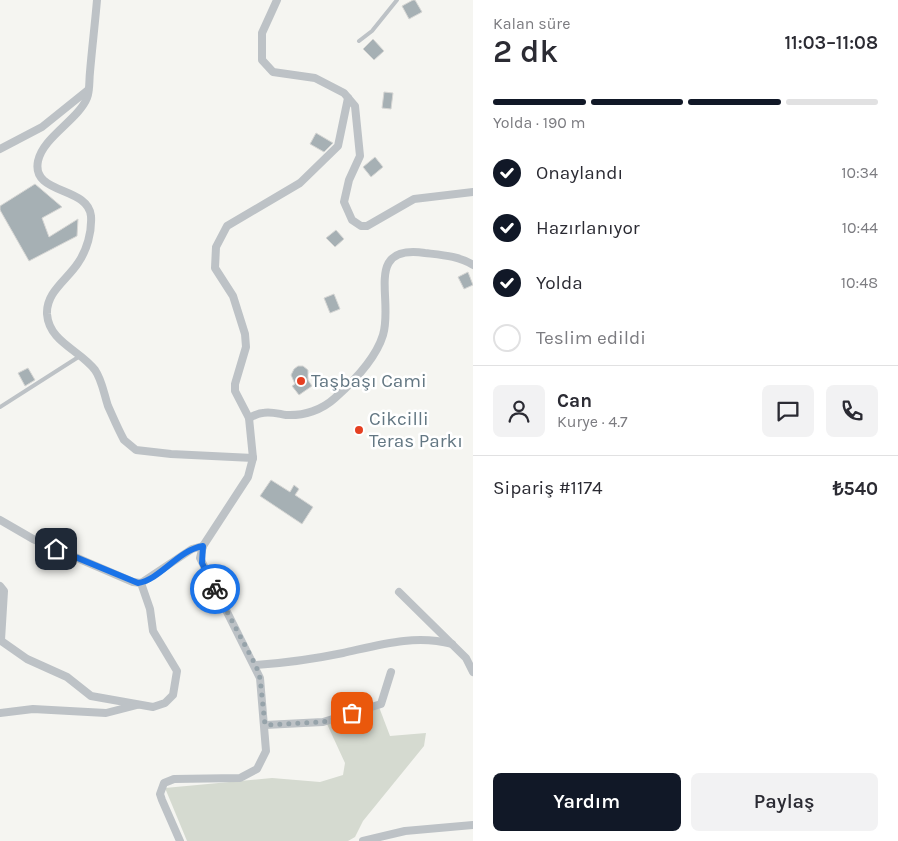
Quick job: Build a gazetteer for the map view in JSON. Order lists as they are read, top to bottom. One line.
{"places":["Taşbaşı Cami","Cikcilli Teras Parkı"],"page":{"heading":["2 dk","Kalan süre","11:03–11:08"],"panel":["Can","Kurye · 4.7","Sipariş #1174","₺540"],"bar":"Yolda · 190 m","list":[["Onaylandı","10:34"],["Hazırlanıyor","10:44"],["Yolda","10:48"],"Teslim edildi"],"buttons":["Yardım","Paylaş"]}}
